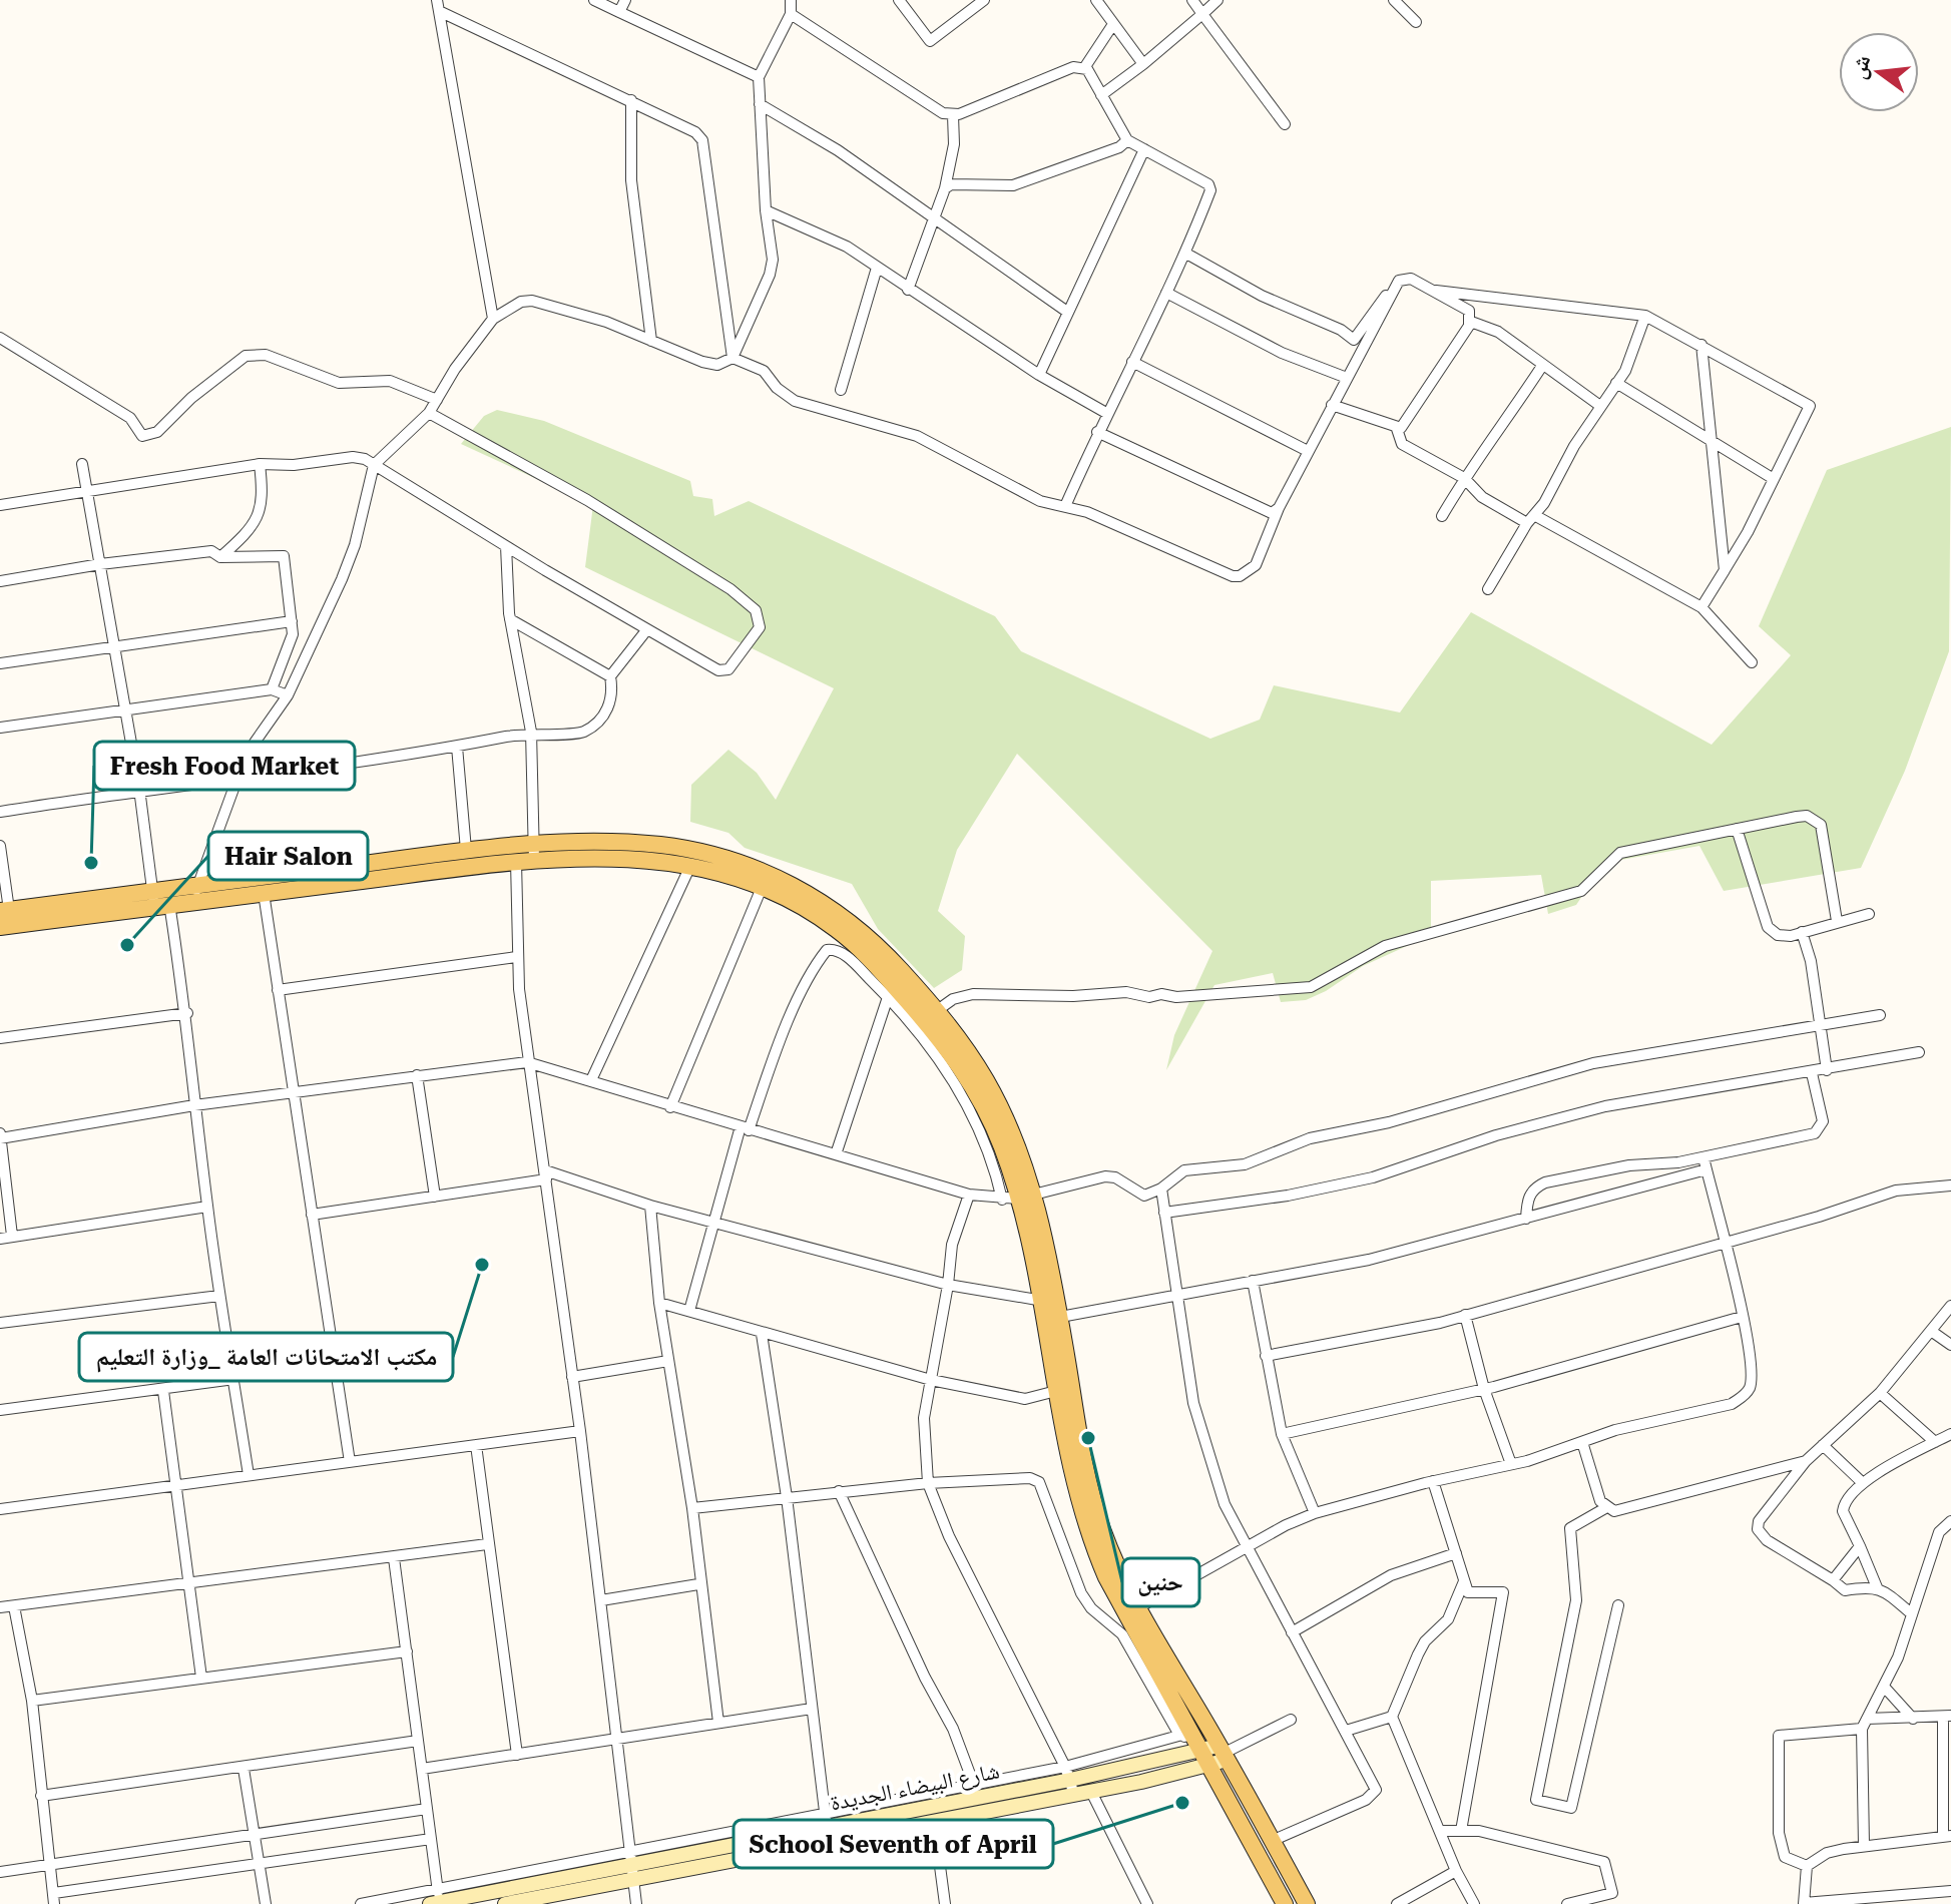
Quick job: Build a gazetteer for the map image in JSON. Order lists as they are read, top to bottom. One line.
{"streets":{"street":["شارع البيضاء الجديدة"]},"places":["Fresh Food Market","Hair Salon","مكتب الامتحانات العامة _وزارة التعليم","حنين","School Seventh of April"],"north":"left"}
